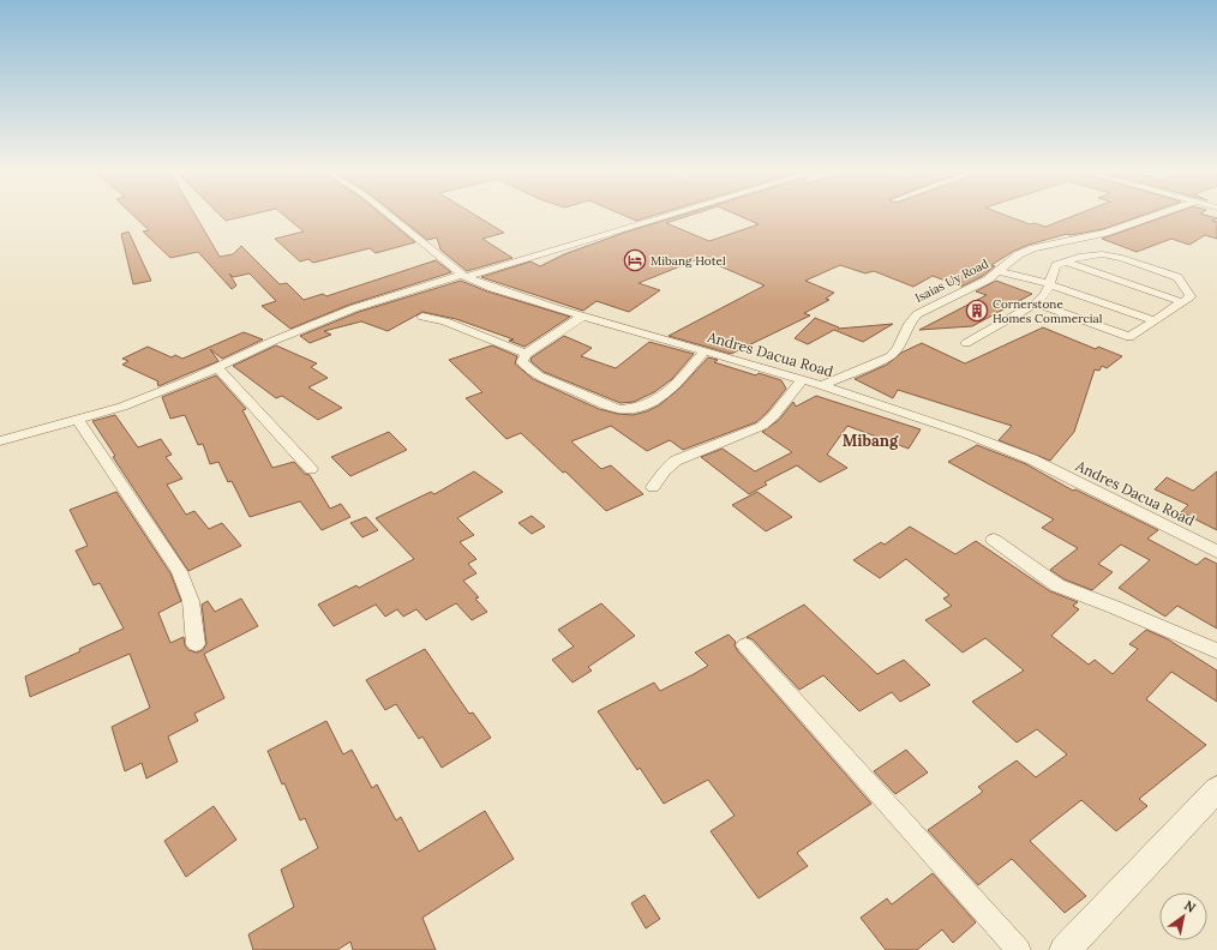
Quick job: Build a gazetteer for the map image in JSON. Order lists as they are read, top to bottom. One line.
{"streets":{"street":["Isaias Uy Road","Andres Dacua Road"]},"crossings":[["Isaias Uy Road","Andres Dacua Road"]],"districts":["Mibang"],"places":{"hotel":["Mibang Hotel"],"building":["Cornerstone Homes Commercial"]},"north":"top right"}
